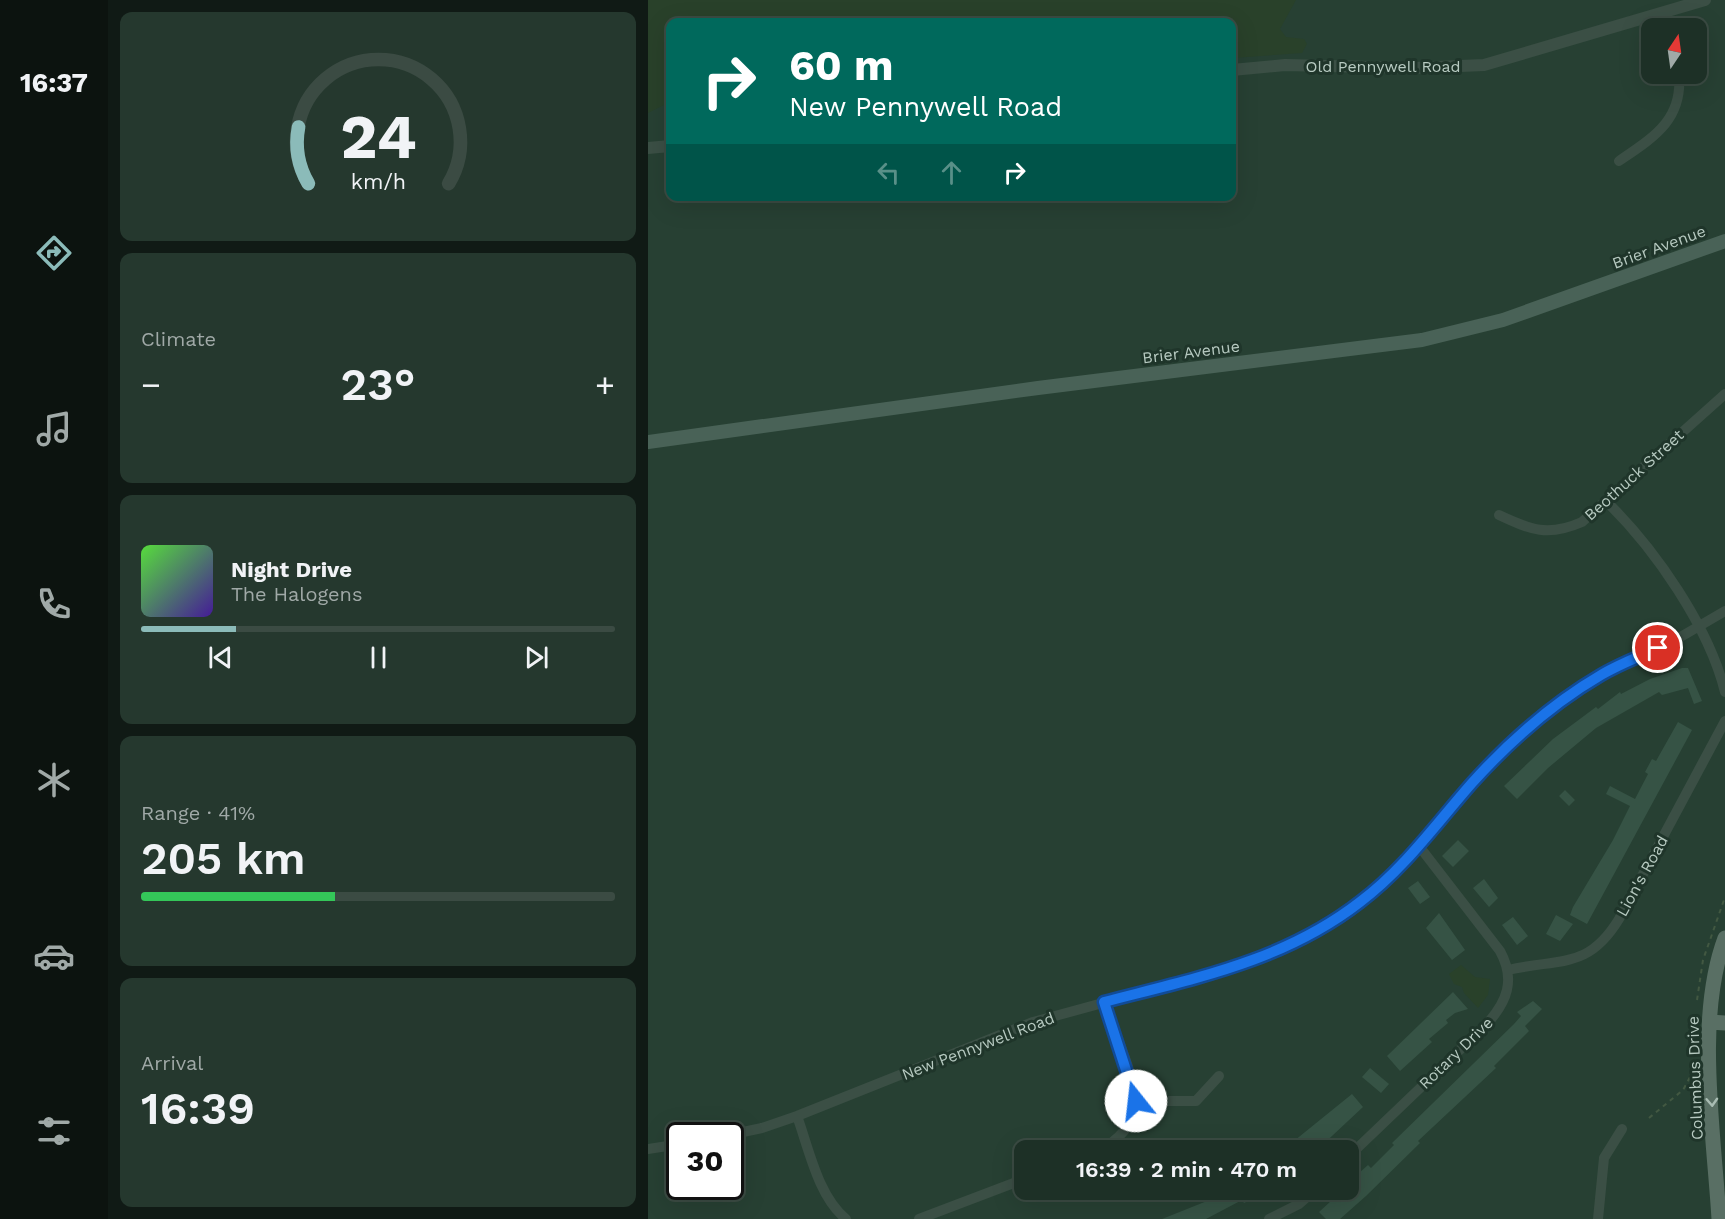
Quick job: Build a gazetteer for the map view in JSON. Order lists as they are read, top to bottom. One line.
{"streets":{"main road":["Brier Avenue","Columbus Drive"],"street":["Old Pennywell Road","Beothuck Street","Lion's Road","New Pennywell Road","Rotary Drive"]},"crossings":[["Lion's Road","Rotary Drive"]],"one_way":["Columbus Drive"],"north":"top","page":{"tabs":"16:37","turn":["60 m","New Pennywell Road"],"tile":["Climate",["Range · 41%","205 km"],["Arrival","16:39"]],"heat":["−","23°","+"],"song":["Night Drive","The Halogens"],"limit":"30","trip":"16:39 · 2 min · 470 m","gauge":["24","km/h"]}}
